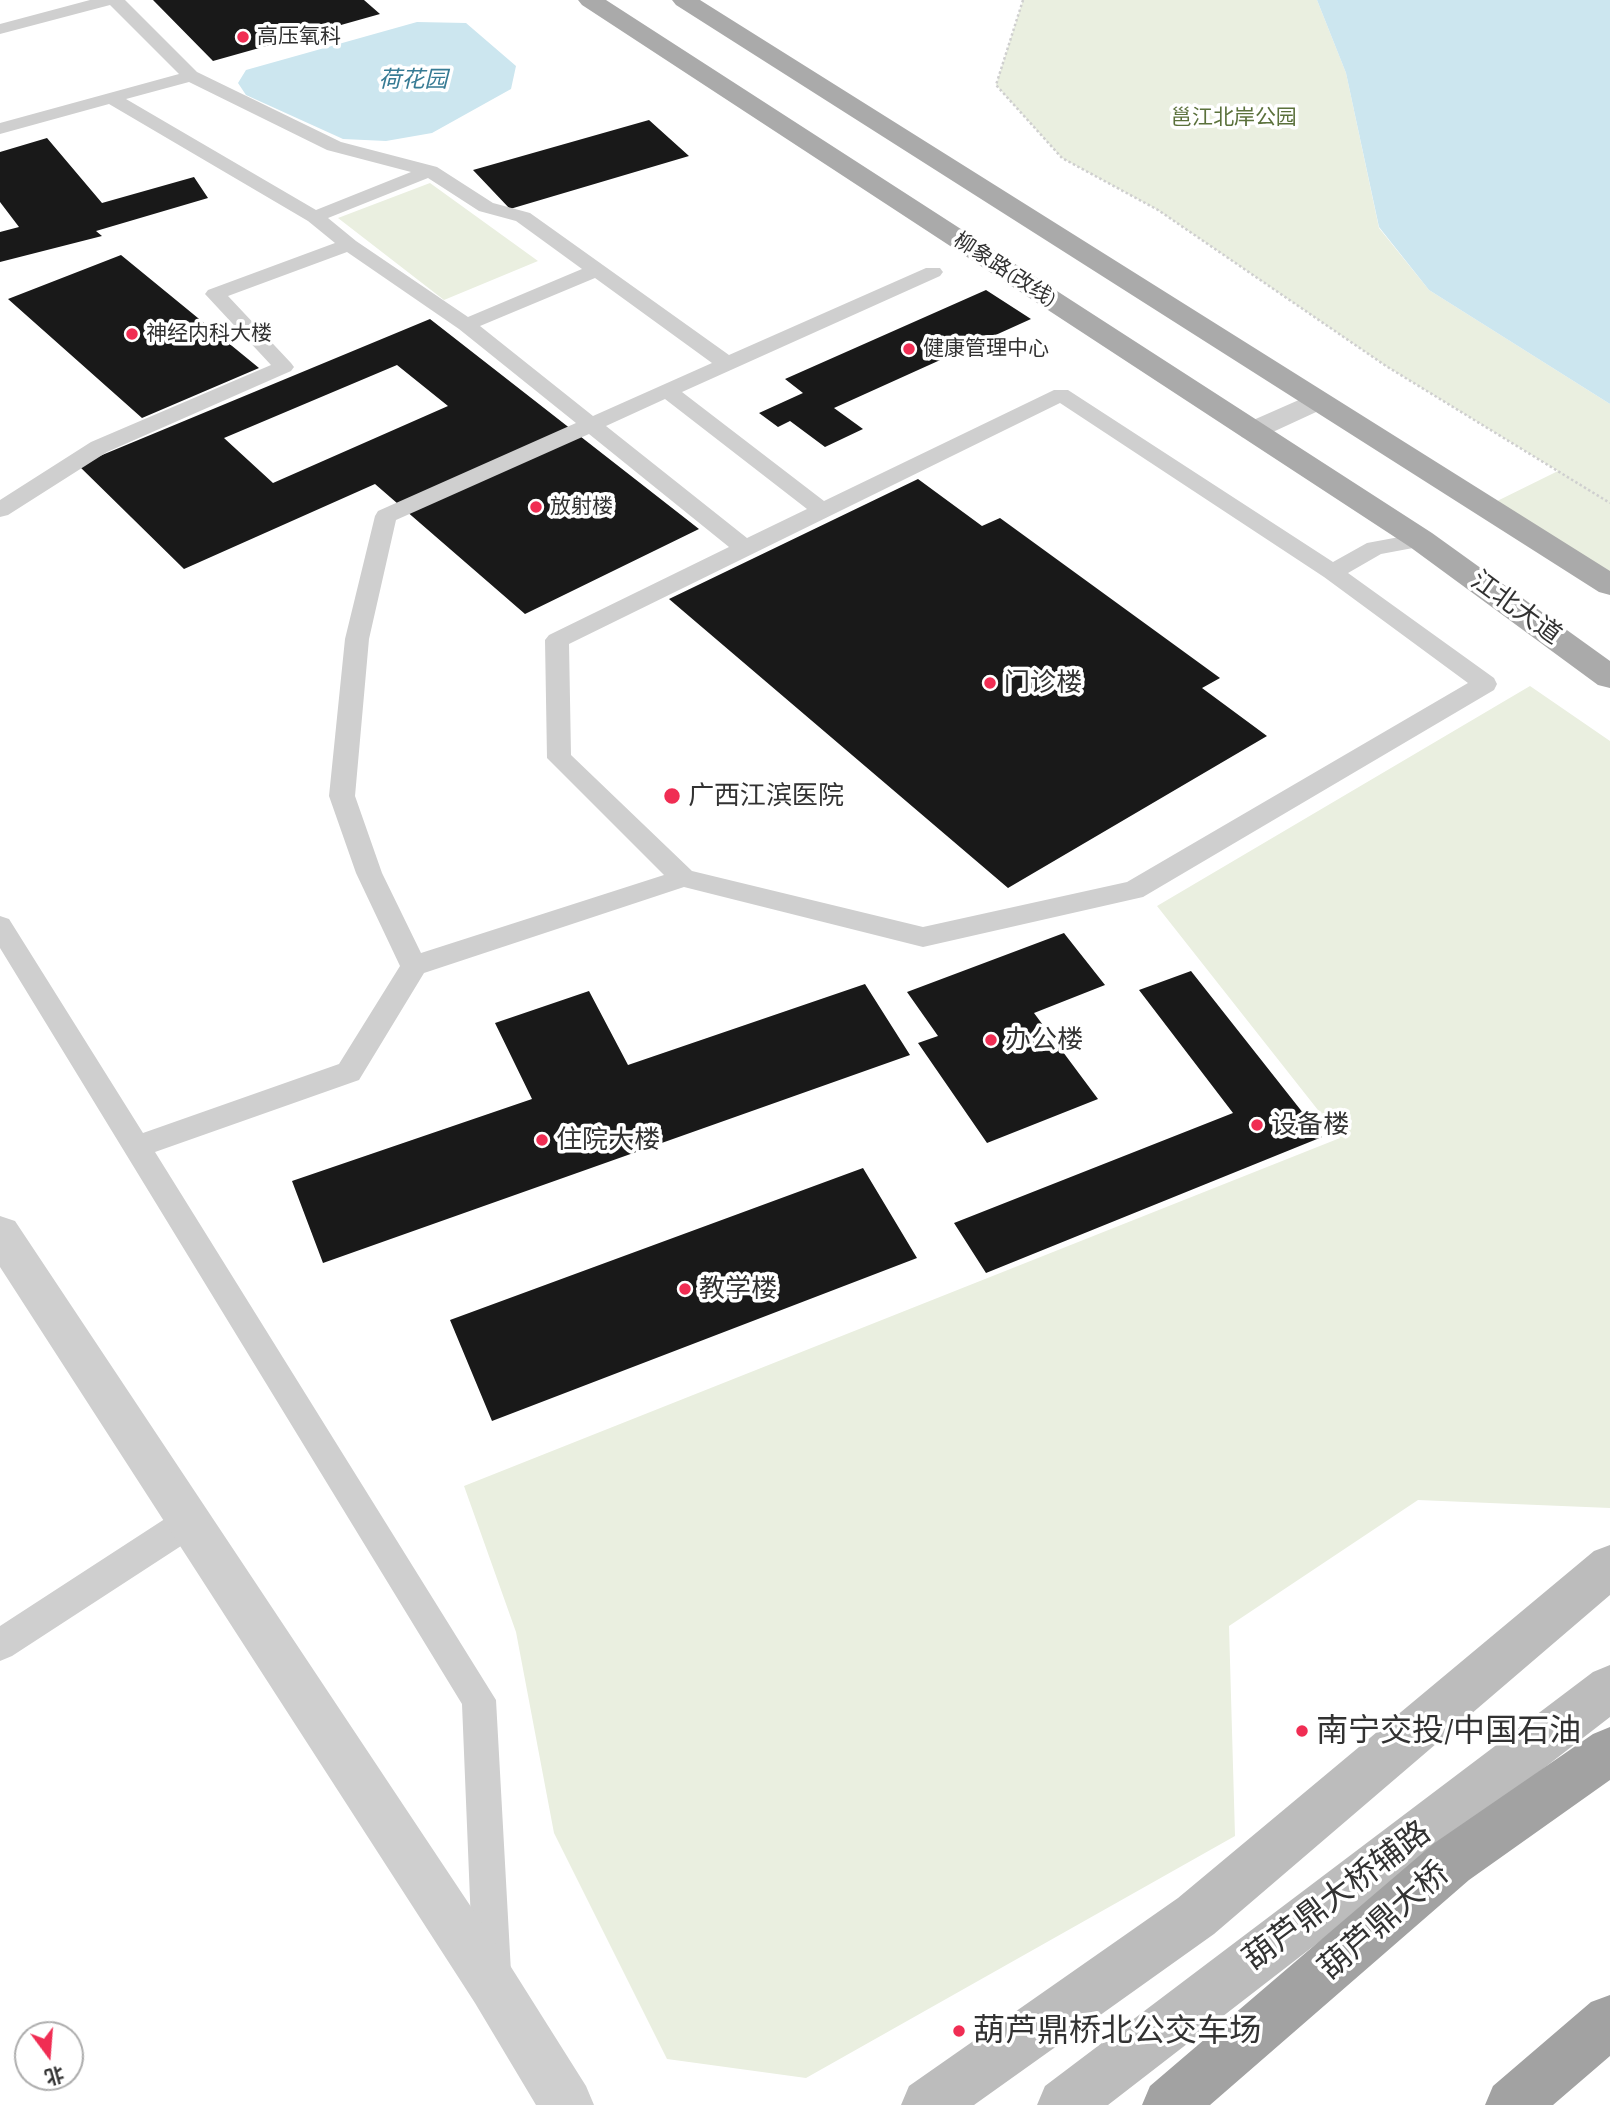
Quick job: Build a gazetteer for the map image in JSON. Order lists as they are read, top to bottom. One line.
{"streets":{"highway":["葫芦鼎大桥"],"main road":["柳象路(改线)","江北大道","葫芦鼎大桥辅路"]},"crossings":[["柳象路(改线)","江北大道"]],"water":["荷花园"],"parks":["邕江北岸公园"],"places":["高压氧科","神经内科大楼","健康管理中心","放射楼","门诊楼","广西江滨医院","办公楼","设备楼","住院大楼","教学楼","南宁交投/中国石油","葫芦鼎桥北公交车场"],"north":"bottom"}
